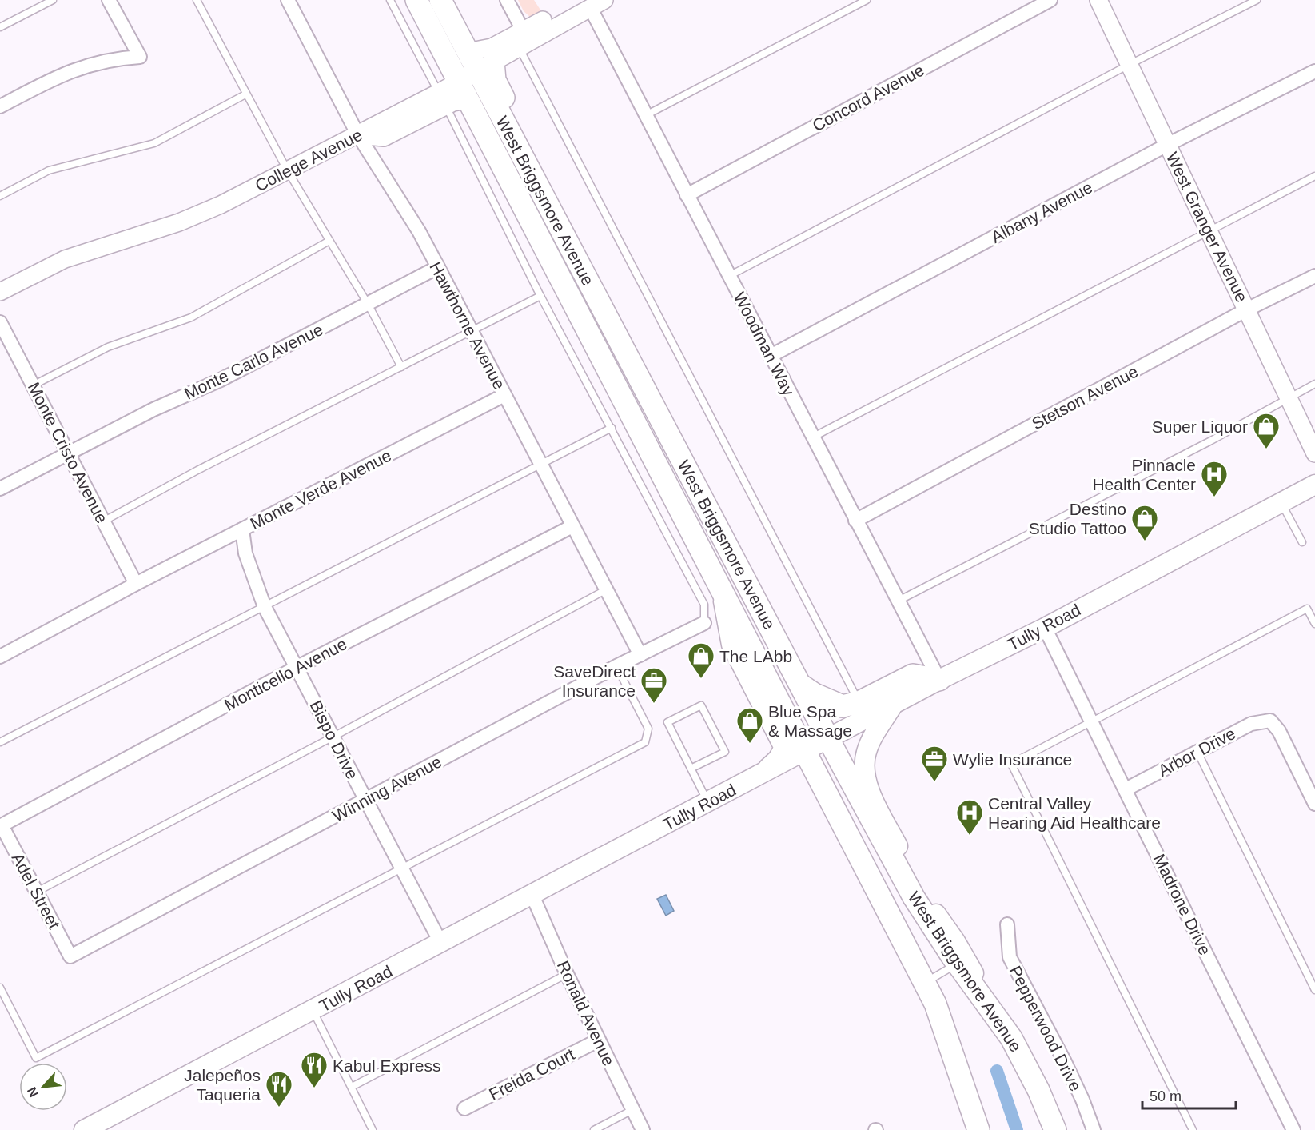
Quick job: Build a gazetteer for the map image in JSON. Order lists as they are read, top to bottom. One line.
{"streets":{"main road":["West Briggsmore Avenue","Tully Road"],"street":["Concord Avenue","College Avenue","Albany Avenue","West Granger Avenue","Hawthorne Avenue","Woodman Way","Monte Carlo Avenue","Stetson Avenue","Monte Cristo Avenue","Monte Verde Avenue","Monticello Avenue","Bispo Drive","Arbor Drive","Winning Avenue","Adel Street","Madrone Drive","Ronald Avenue","Pepperwood Drive","Freida Court"]},"crossings":[["Concord Avenue","Woodman Way"],["College Avenue","West Briggsmore Avenue"],["College Avenue","Hawthorne Avenue"],["West Briggsmore Avenue","Tully Road"],["Albany Avenue","West Granger Avenue"],["Albany Avenue","Woodman Way"],["West Granger Avenue","Stetson Avenue"],["Hawthorne Avenue","Monte Carlo Avenue"],["Hawthorne Avenue","Monte Verde Avenue"],["Hawthorne Avenue","Monticello Avenue"],["Hawthorne Avenue","Winning Avenue"],["Woodman Way","Stetson Avenue"],["Woodman Way","Tully Road"],["Monte Carlo Avenue","Monte Cristo Avenue"],["Monte Cristo Avenue","Monte Verde Avenue"],["Monte Verde Avenue","Bispo Drive"],["Tully Road","Bispo Drive"],["Tully Road","Madrone Drive"],["Tully Road","Ronald Avenue"],["Monticello Avenue","Bispo Drive"],["Monticello Avenue","Adel Street"],["Bispo Drive","Winning Avenue"],["Arbor Drive","Madrone Drive"],["Winning Avenue","Adel Street"],["Ronald Avenue","Freida Court"]],"places":{"shop":["Super Liquor","Destino Studio Tattoo","The LAbb","Blue Spa & Massage"],"hospital":["Pinnacle Health Center","Central Valley Hearing Aid Healthcare"],"office":["SaveDirect Insurance","Wylie Insurance"],"restaurant":["Kabul Express","Jalepeños Taqueria"]},"scale_bar":"50 m","north":"bottom left"}
